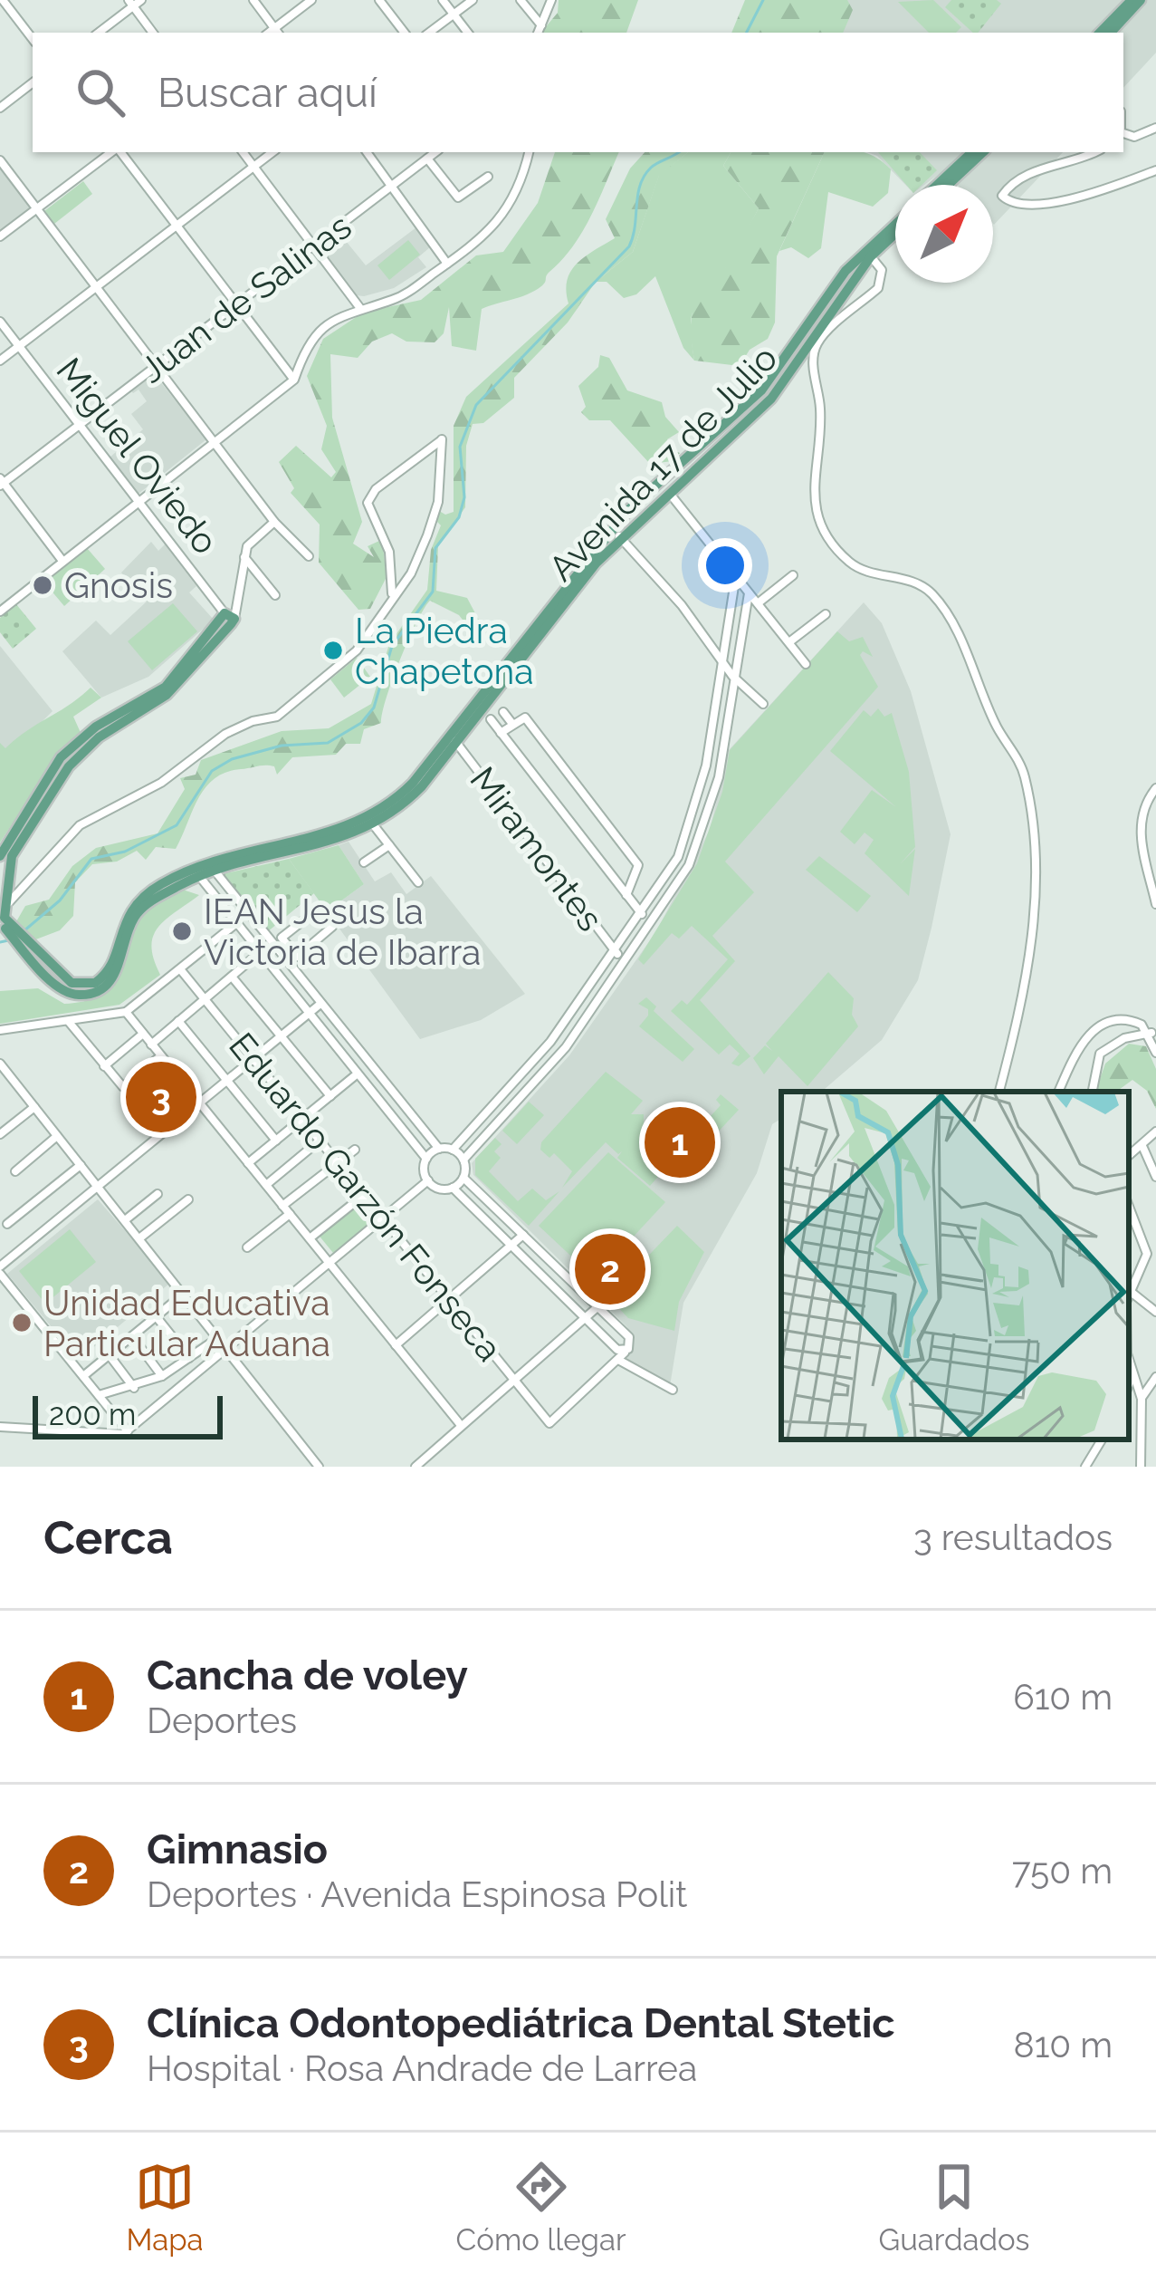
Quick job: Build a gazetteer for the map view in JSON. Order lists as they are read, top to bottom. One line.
{"streets":{"main road":["Avenida 17 de Julio"],"street":["Juan de Salinas","Miguel Oviedo","Miramontes","Eduardo Garzón Fonseca"]},"crossings":[["Juan de Salinas","Miguel Oviedo"],["Avenida 17 de Julio","Miramontes"]],"places":["Gnosis","La Piedra Chapetona","IEAN Jesus la Victoria de Ibarra","Unidad Educativa Particular Aduana"],"scale_bar":"200 m","north":"top right","page":{"search":"Buscar aquí","pins":["3","1","2"],"scale":"200 m","heading":["Cerca","3 resultados"],"list":[{"mark":"1","name":"Cancha de voley","note":"Deportes","value":"610 m"},{"mark":"2","name":"Gimnasio","note":"Deportes · Avenida Espinosa Polit","value":"750 m"},{"mark":"3","name":"Clínica Odontopediátrica Dental Stetic","note":"Hospital · Rosa Andrade de Larrea","value":"810 m"}],"nav":["Mapa","Cómo llegar","Guardados"]}}
